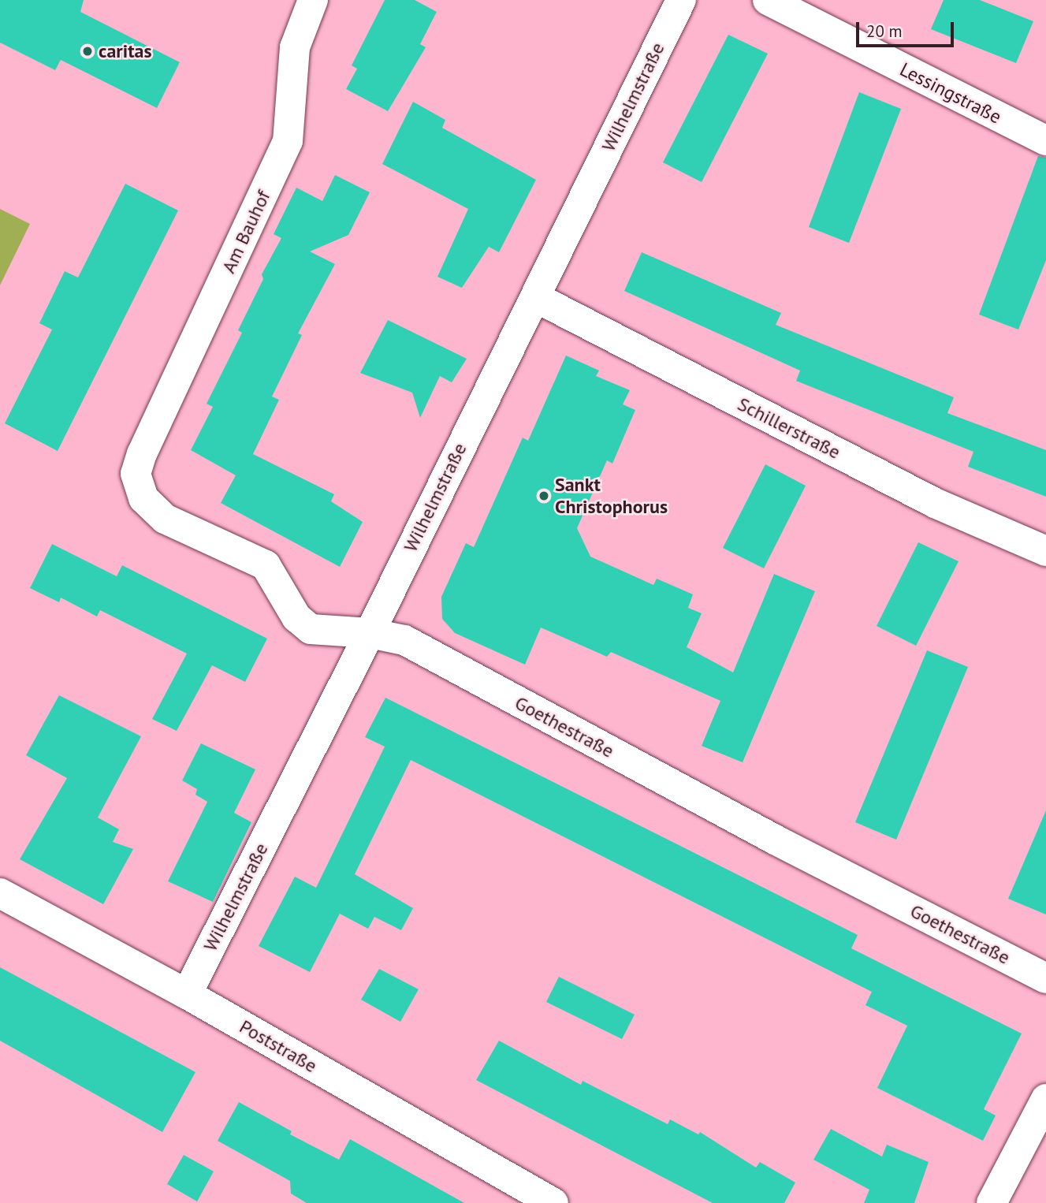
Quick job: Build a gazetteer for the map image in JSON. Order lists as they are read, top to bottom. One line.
{"streets":{"street":["Lessingstraße","Wilhelmstraße","Am Bauhof","Schillerstraße","Goethestraße","Poststraße"]},"crossings":[["Wilhelmstraße","Schillerstraße"],["Wilhelmstraße","Goethestraße"],["Wilhelmstraße","Poststraße"],["Am Bauhof","Goethestraße"]],"places":["caritas","Sankt Christophorus"],"scale_bar":"20 m"}
